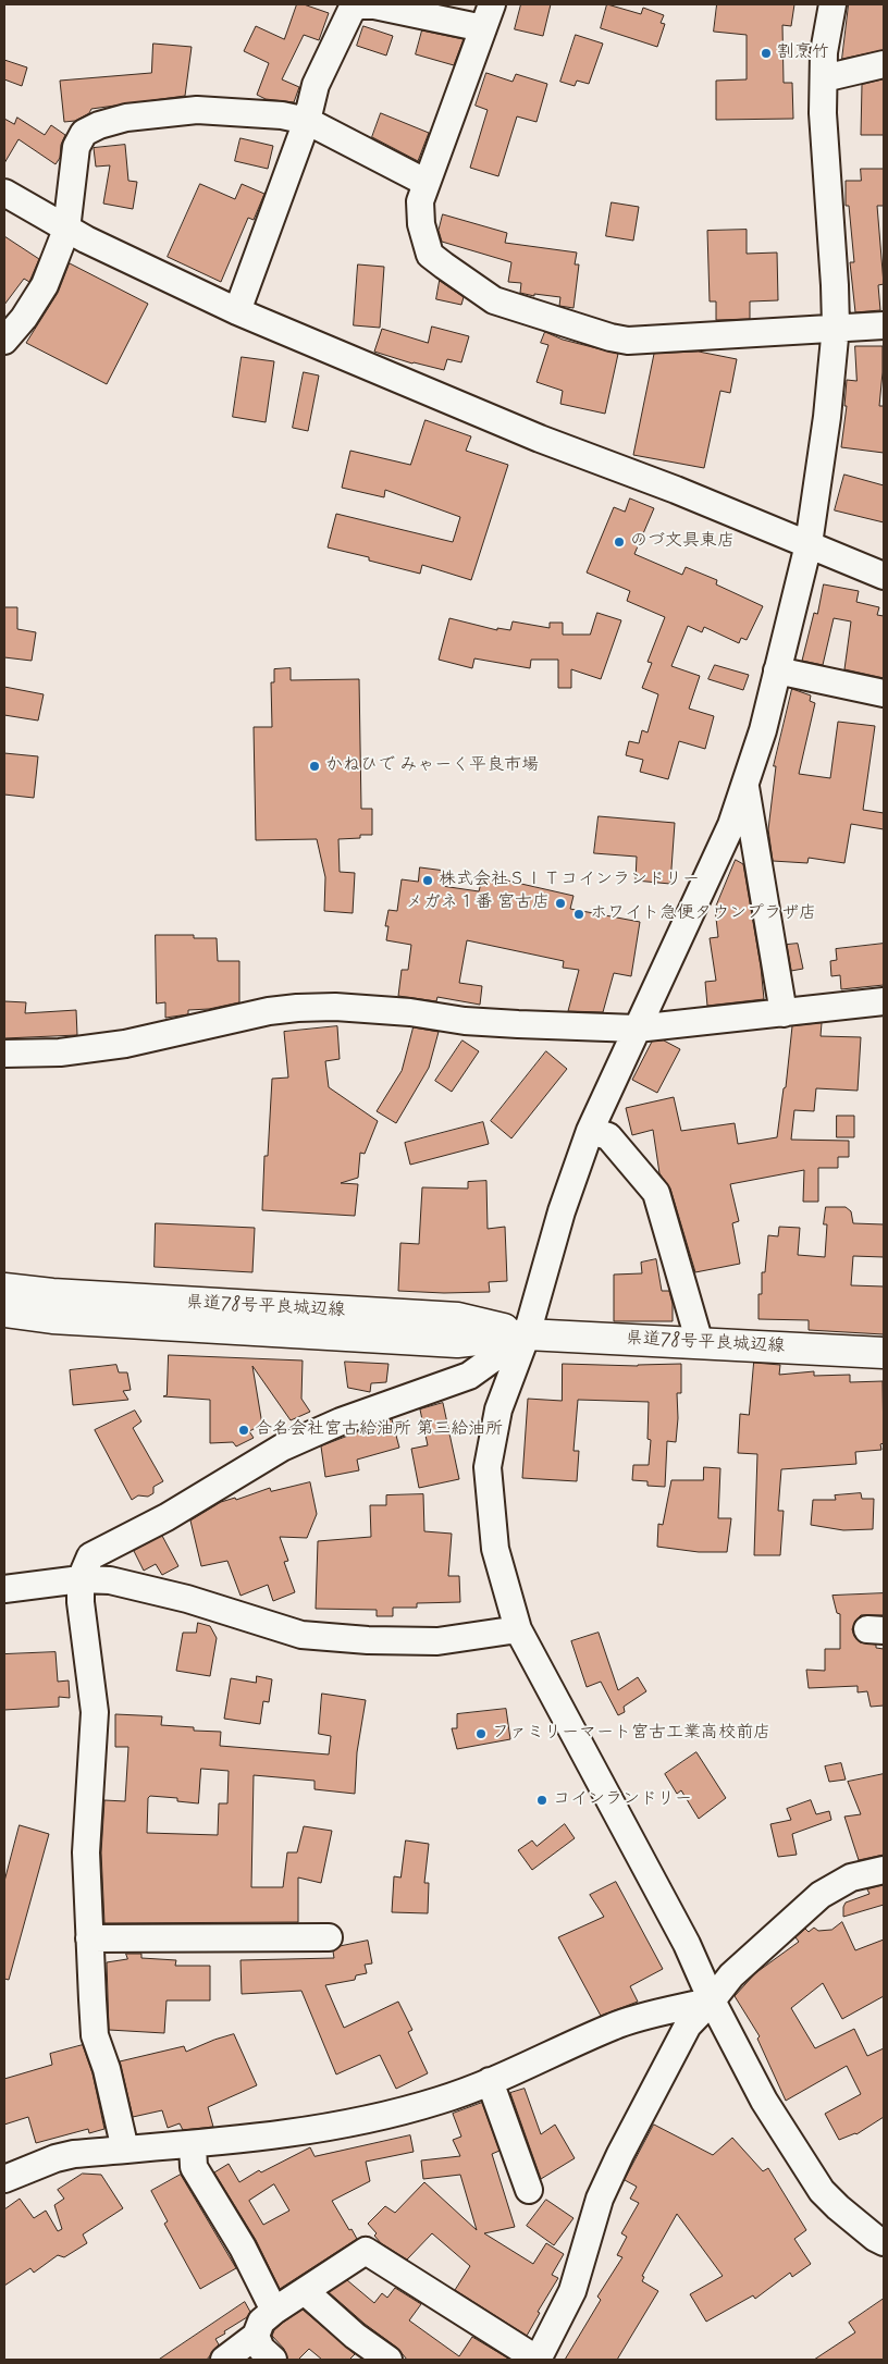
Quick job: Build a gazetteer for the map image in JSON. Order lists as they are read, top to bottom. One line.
{"streets":{"main road":["県道78号平良城辺線"]},"places":["割烹竹","のづ文具東店","かねひで みゃーく平良市場","株式会社ＳＩＴコインランドリー","メガネ１番 宮古店","ホワイト急便タウンプラザ店","合名会社宮古給油所 第三給油所","ファミリーマート宮古工業高校前店","コインランドリー"]}
